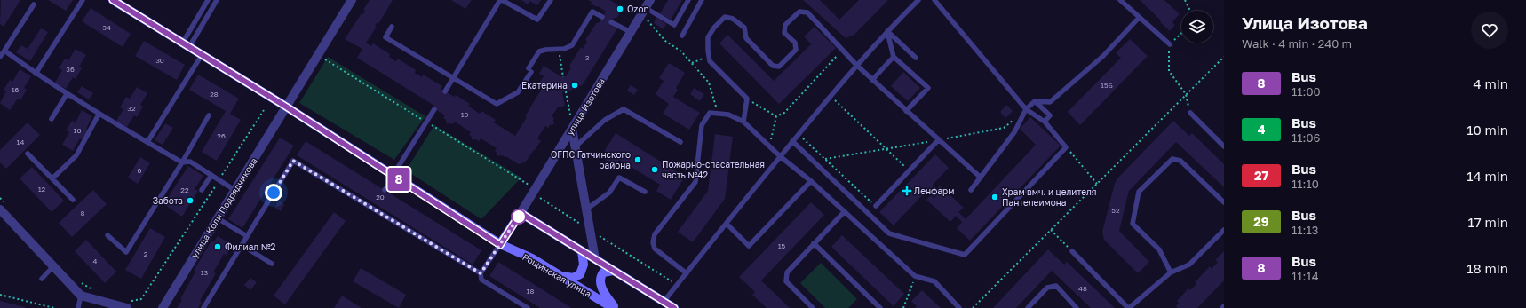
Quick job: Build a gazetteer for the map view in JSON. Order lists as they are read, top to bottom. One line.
{"streets":{"street":["улица Изотова","улица Коли Подрядчикова","Рощинская улица"]},"crossings":[["улица Коли Подрядчикова","Рощинская улица"]],"places":{"other":["Ozon","Екатерина","ОГПС Гатчинского района","Пожарно-спасательная часть №42","Храм вмч. и целителя Пантелеимона","Забота","Филиал №2"],"health":["Ленфарм"]},"lines":["bus line 8"],"house_numbers":["34","3","30","36","15Б","16","28","32","19","10","26","14","6","12","22","20","52","8","15","2","4","13","48","18"],"page":{"on_map":"8","heading":["Улица Изотова","Walk · 4 min · 240 m"],"list":[{"mark":"8","name":"Bus","note":"11:00","value":"4 min"},{"mark":"4","name":"Bus","note":"11:06","value":"10 min"},{"mark":"27","name":"Bus","note":"11:10","value":"14 min"},{"mark":"29","name":"Bus","note":"11:13","value":"17 min"},{"mark":"8","name":"Bus","note":"11:14","value":"18 min"}]}}
